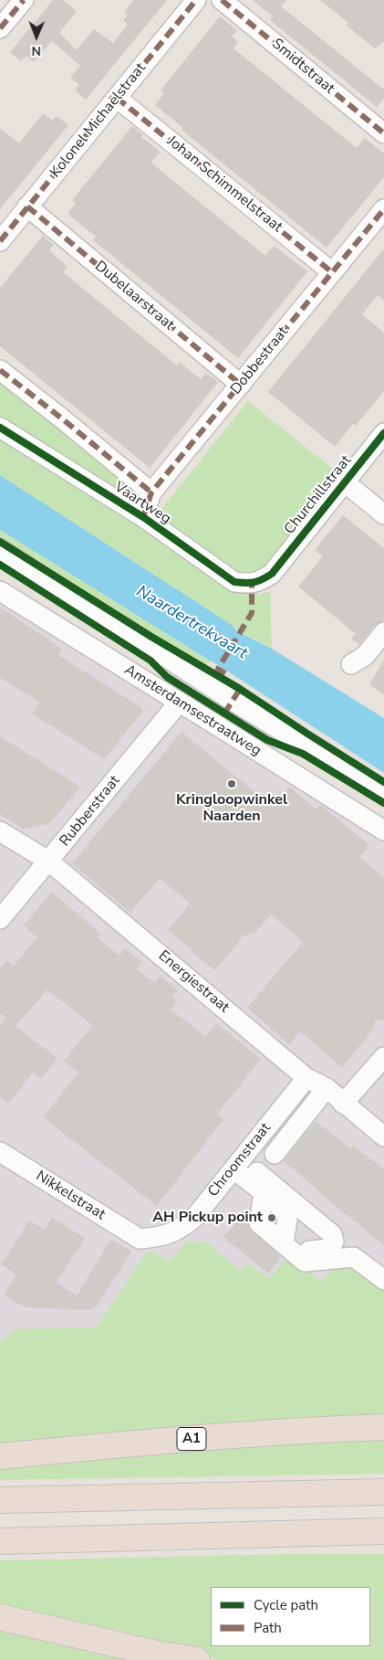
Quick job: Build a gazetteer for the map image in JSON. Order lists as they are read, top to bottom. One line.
{"streets":{"highway":["A1"],"street":["Smidtstraat","Kolonel Michaëlstraat","Johan Schimmelstraat","Dubelaarstraat","Dobbestraat","Churchillstraat","Vaartweg","Amsterdamsestraatweg","Rubberstraat","Energiestraat","Chroomstraat","Nikkelstraat"]},"crossings":[["Kolonel Michaëlstraat","Johan Schimmelstraat"],["Kolonel Michaëlstraat","Dubelaarstraat"],["Johan Schimmelstraat","Dobbestraat"],["Dubelaarstraat","Dobbestraat"],["Dobbestraat","Vaartweg"],["Churchillstraat","Vaartweg"],["Amsterdamsestraatweg","Rubberstraat"],["Rubberstraat","Energiestraat"],["Energiestraat","Chroomstraat"],["Chroomstraat","Nikkelstraat"]],"water":["Naardertrekvaart"],"places":["Kringloopwinkel Naarden","AH Pickup point"],"legend":["Cycle path","Path"],"north":"bottom"}
